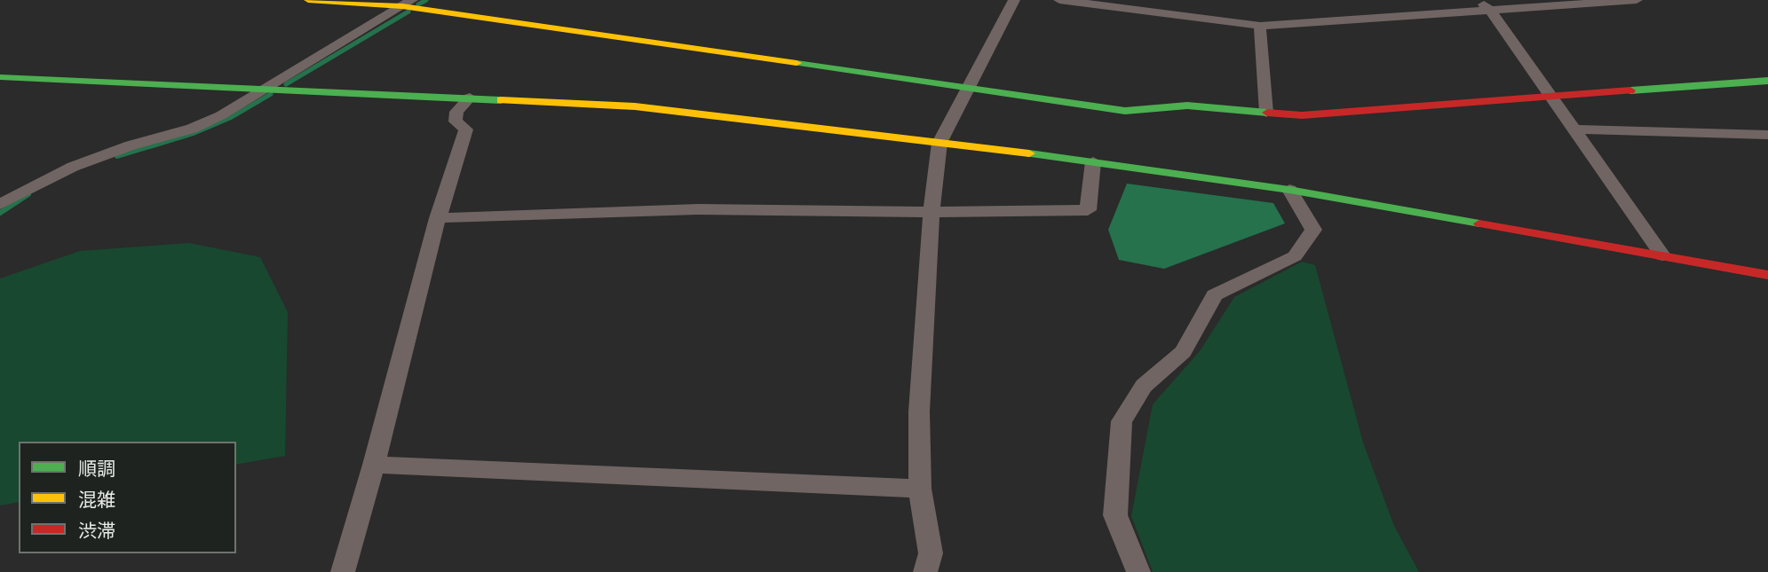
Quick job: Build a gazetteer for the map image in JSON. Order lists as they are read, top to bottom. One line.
{"legend":["順調","混雑","渋滞"]}
